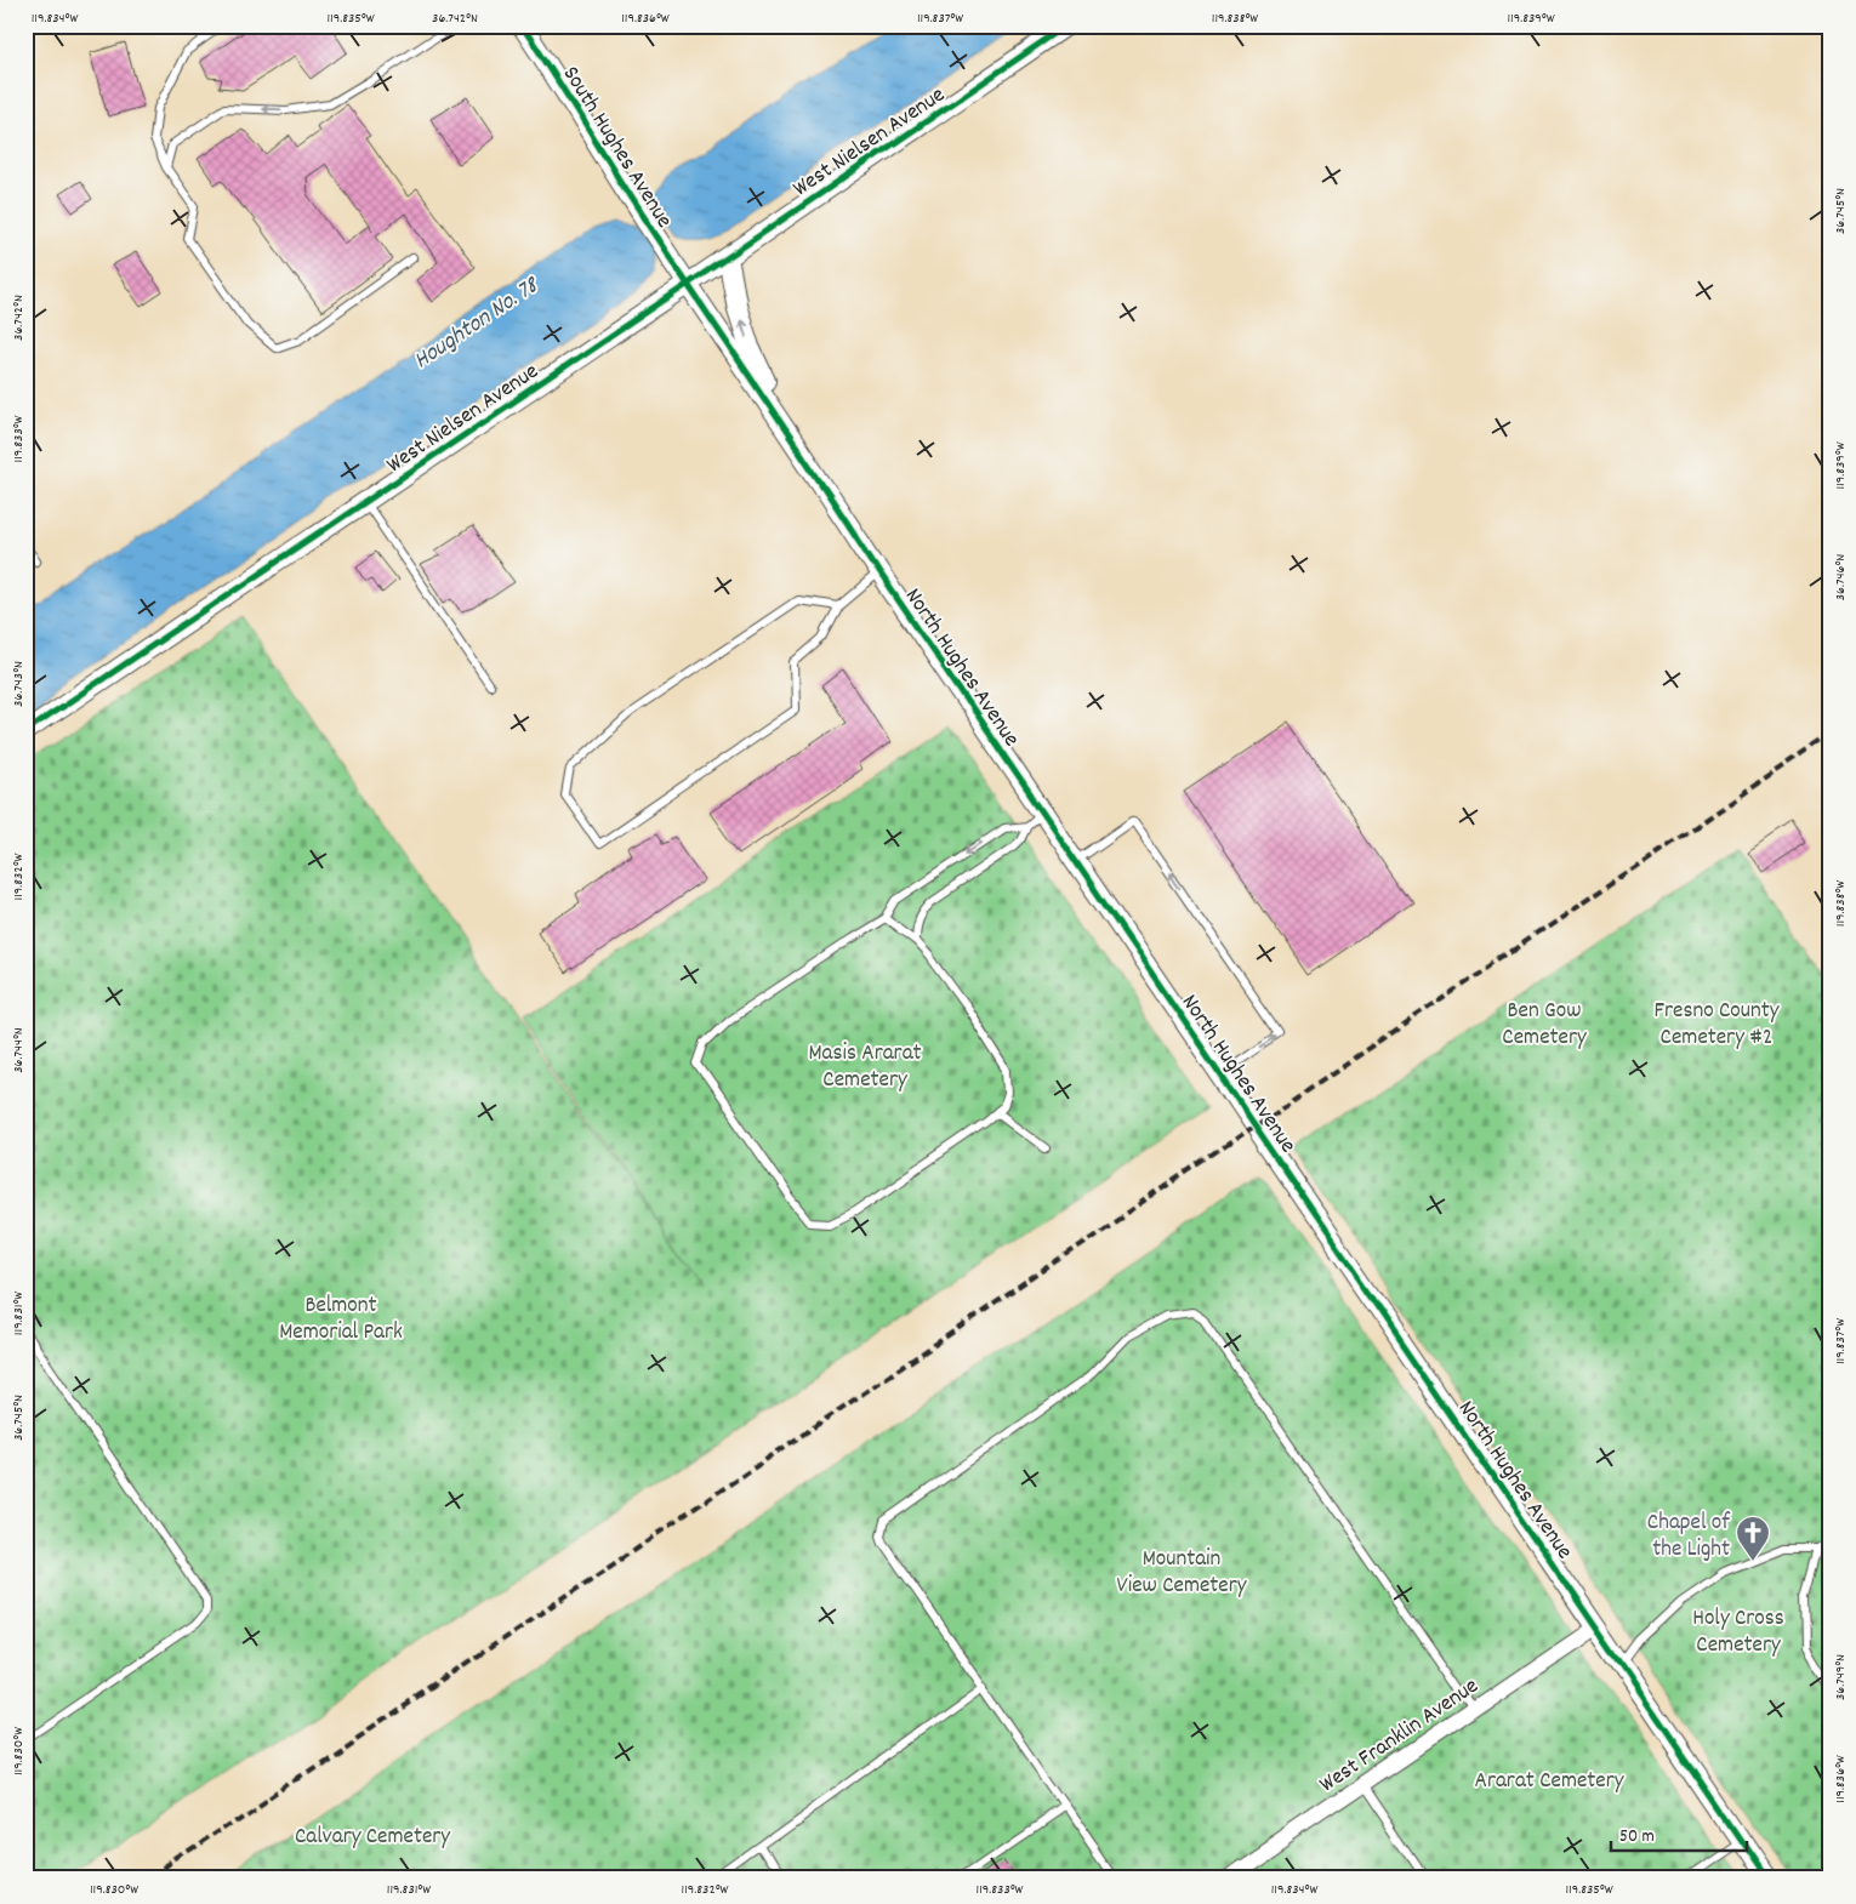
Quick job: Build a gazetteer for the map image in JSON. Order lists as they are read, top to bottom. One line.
{"streets":{"street":["West Nielsen Avenue","South Hughes Avenue","North Hughes Avenue","West Franklin Avenue"]},"crossings":[["West Nielsen Avenue","South Hughes Avenue"],["West Nielsen Avenue","North Hughes Avenue"],["South Hughes Avenue","North Hughes Avenue"],["North Hughes Avenue","West Franklin Avenue"]],"water":["Houghton No. 78"],"parks":["Ben Gow Cemetery","Fresno County Cemetery #2","Masis Ararat Cemetery","Belmont Memorial Park","Mountain View Cemetery","Holy Cross Cemetery","Ararat Cemetery","Calvary Cemetery"],"places":{"church":["Chapel of the Light"]},"scale_bar":"50 m","coordinates":["119.834°W","119.835°W","36.742°N","119.836°W","119.837°W","119.838°W","119.839°W","36.745°N","119.833°W","36.746°N","36.743°N","119.832°W","36.744°N","119.831°W","36.749°N","119.830°W"]}
